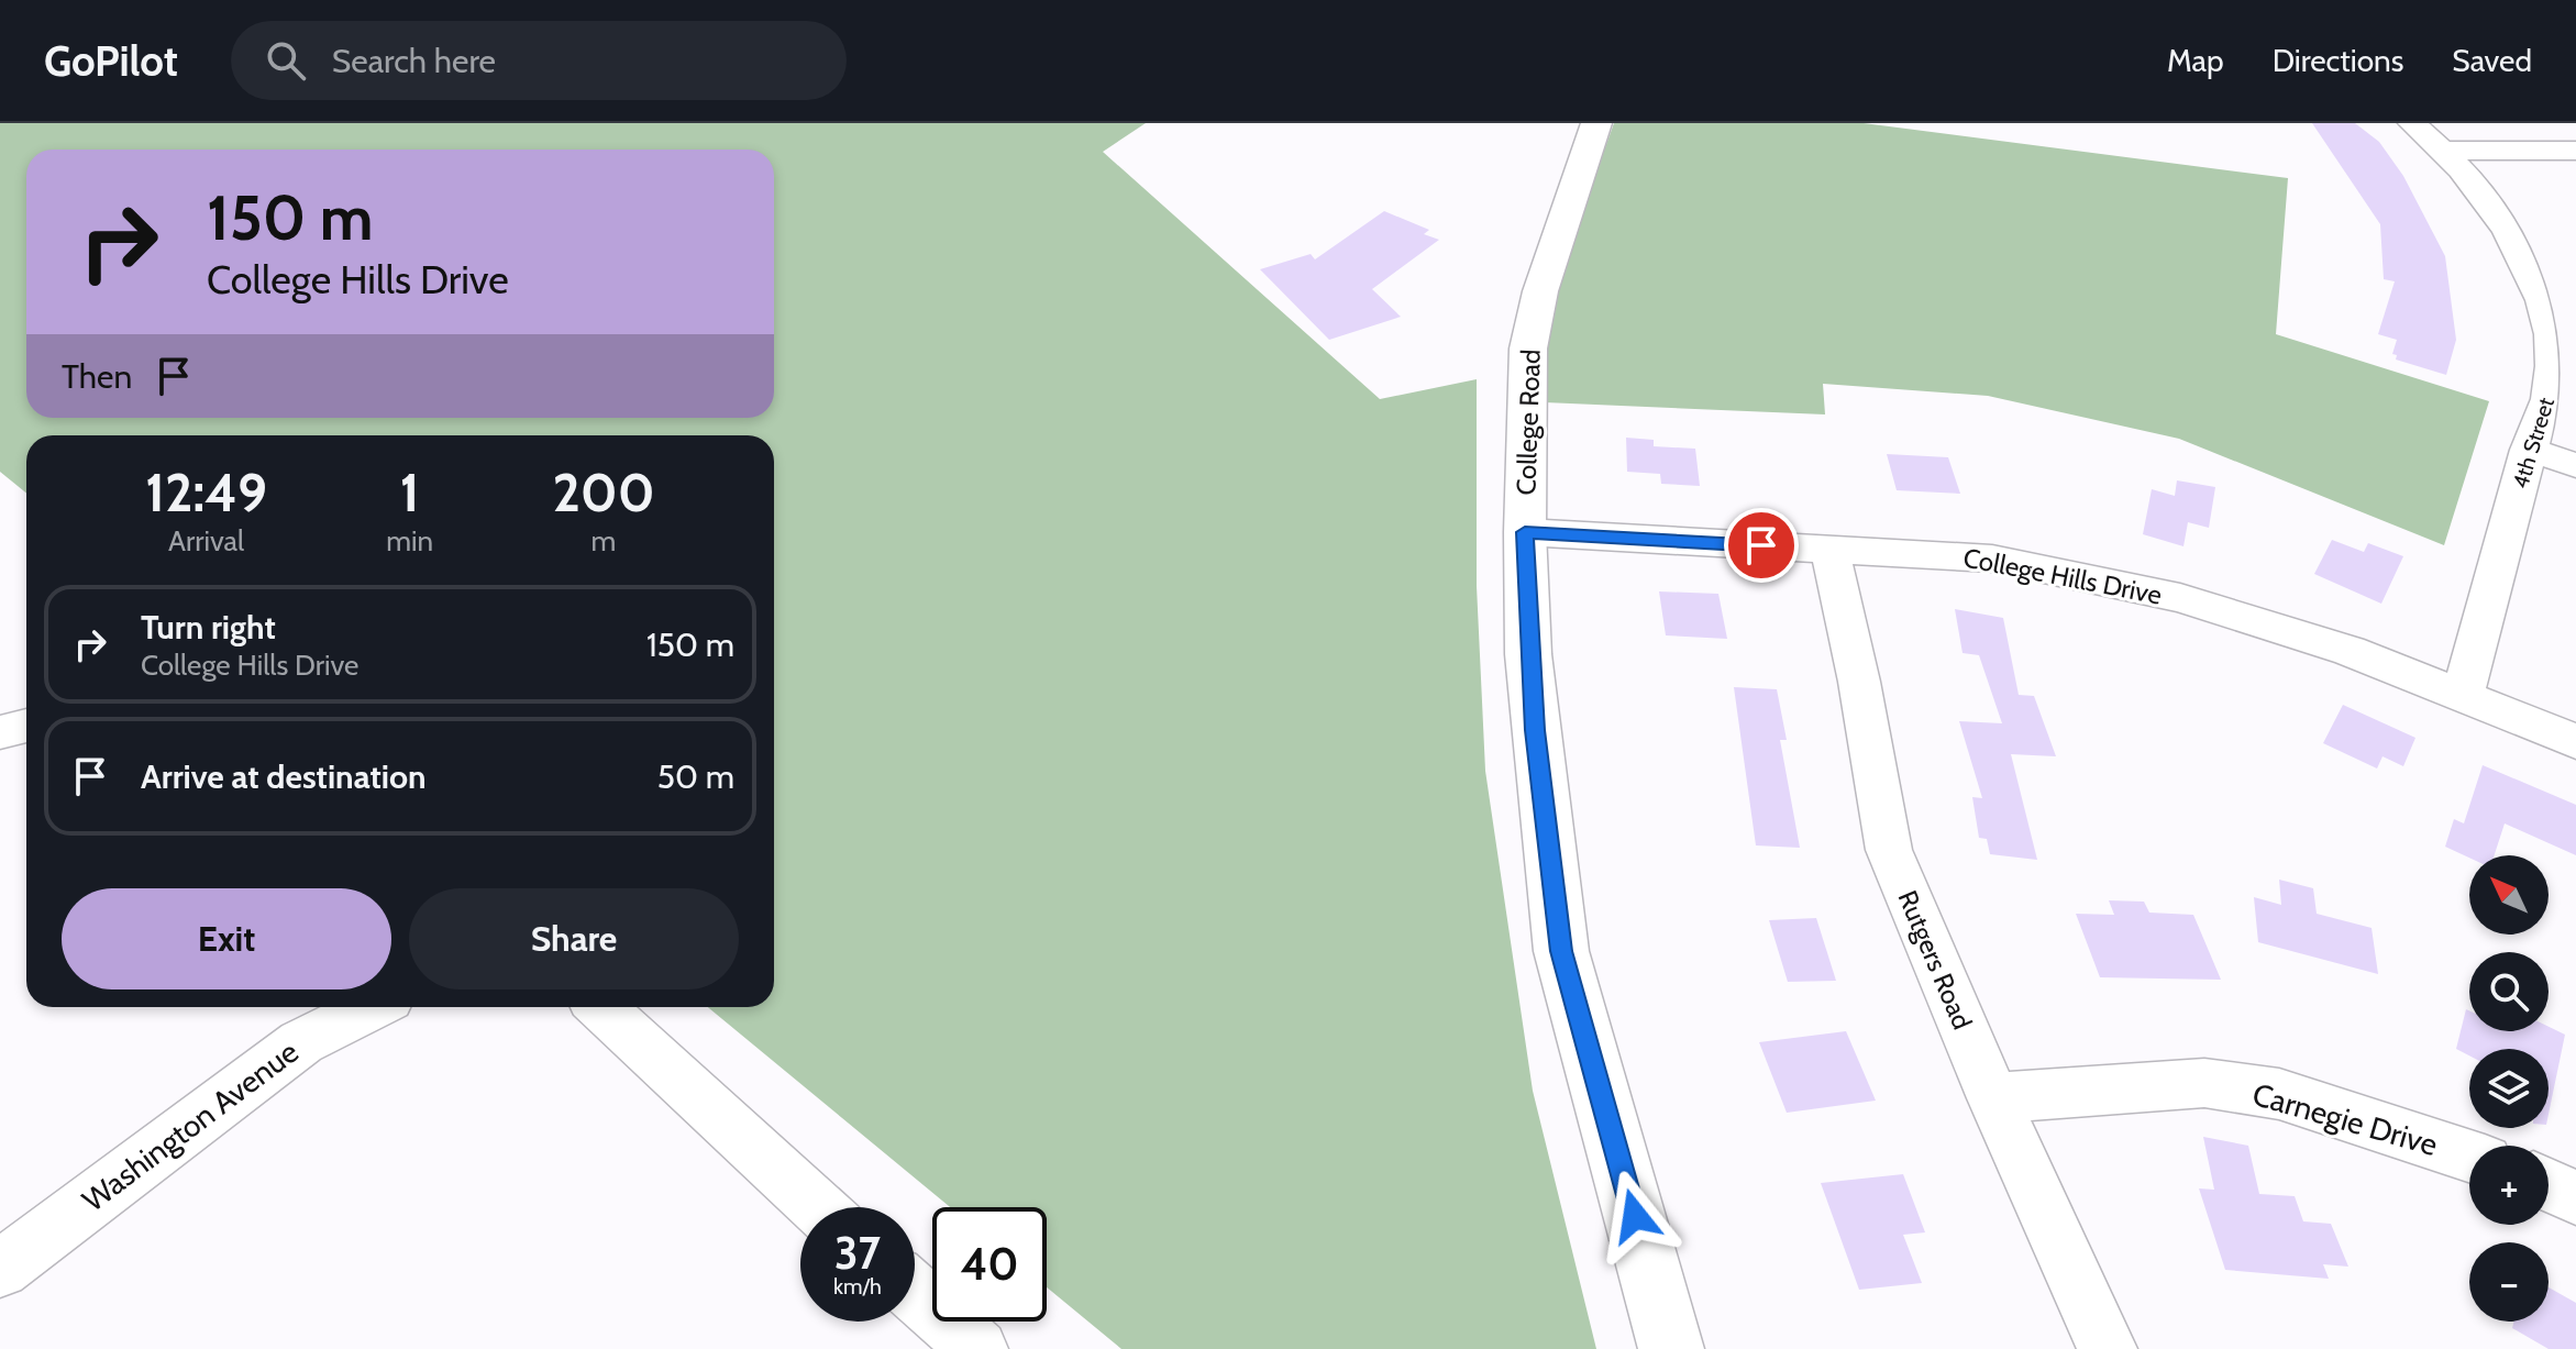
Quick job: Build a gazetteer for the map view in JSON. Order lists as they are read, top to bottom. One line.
{"streets":{"street":["College Road","4th Street","College Hills Drive","Rutgers Road","Carnegie Drive","Washington Avenue"]},"crossings":[["College Road","College Hills Drive"],["4th Street","College Hills Drive"],["College Hills Drive","Rutgers Road"],["Rutgers Road","Carnegie Drive"]],"north":"top left","page":{"header":"GoPilot","search":"Search here","nav":["Map","Directions","Saved"],"turn":["150 m","College Hills Drive"],"then":"Then","eta":["12:49","Arrival","1","min","200","m"],"list":[{"name":"Turn right","note":"College Hills Drive","value":"150 m"},{"name":"Arrive at destination","value":"50 m"}],"map_buttons":["+","−"],"buttons":["Exit","Share"],"speed":"37 km/h","limit":"40"}}
